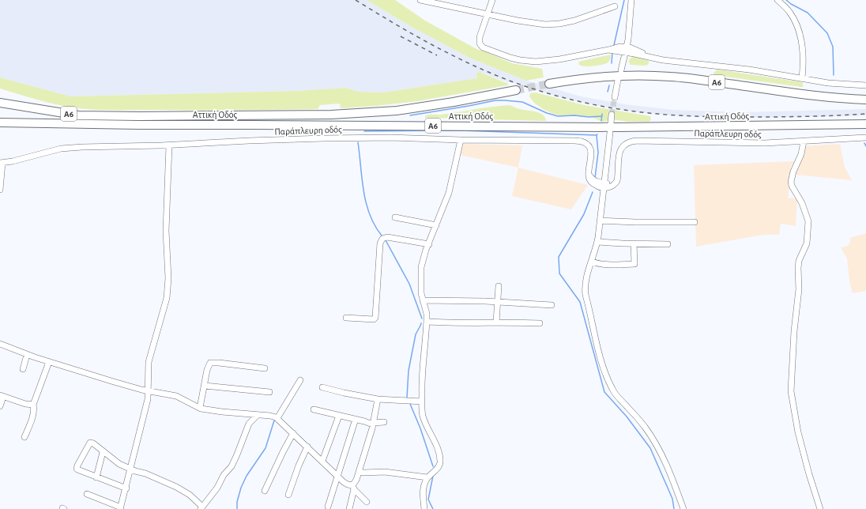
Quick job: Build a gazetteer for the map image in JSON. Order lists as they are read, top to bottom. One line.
{"streets":{"highway":["Α6","Αττική Οδός"],"street":["Παράπλευρη οδός"]}}
